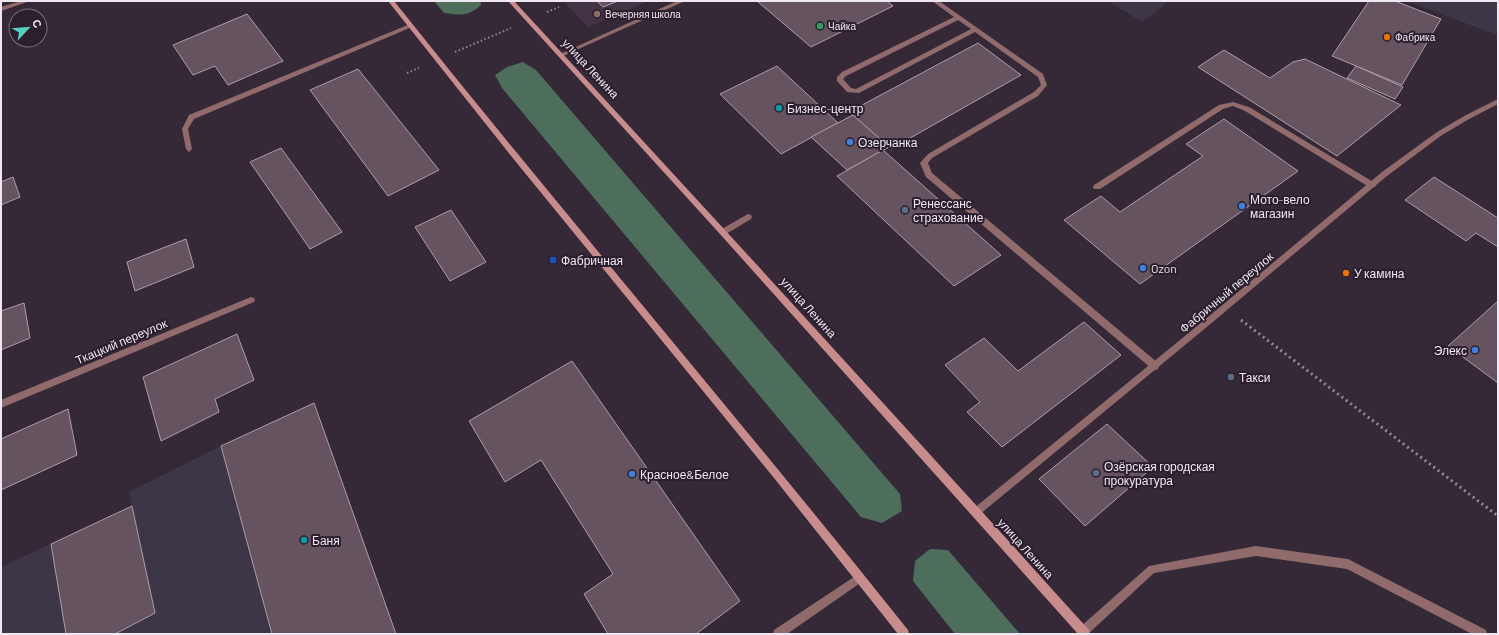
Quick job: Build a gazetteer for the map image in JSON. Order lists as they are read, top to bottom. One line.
{"streets":{"main road":["улица Ленина"],"street":["Фабричный переулок","Ткацкий переулок"]},"crossings":[["улица Ленина","Фабричный переулок"]],"places":{"other":["Вечерняя школа","Чайка","Фабрика","Бизнес-центр","Озерчанка","Мото-вело магазин","Ренессанс страхование","Ozon","У камина","Элекс","Такси","Озёрская городская прокуратура","Красное&Белое","Баня"],"transit":["Фабричная"]},"north":"top right"}
